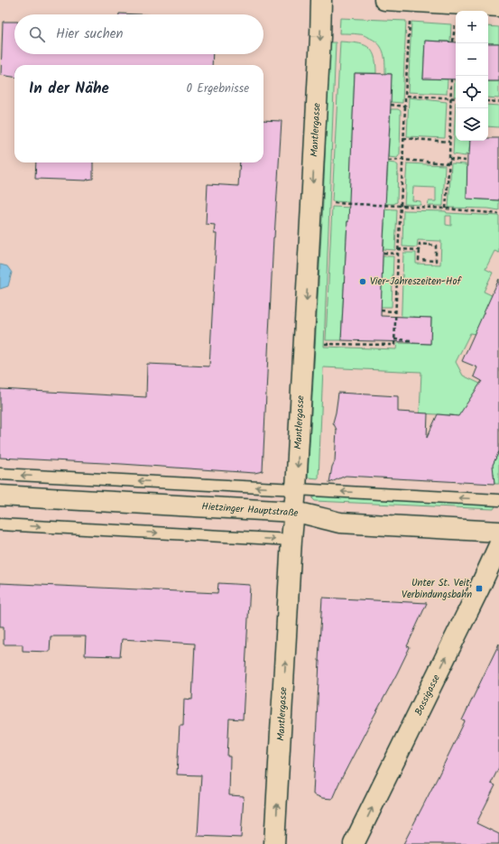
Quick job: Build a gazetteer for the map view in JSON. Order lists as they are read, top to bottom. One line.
{"streets":{"street":["Mantlergasse","Hietzinger Hauptstraße","Bossigasse"]},"crossings":[["Mantlergasse","Hietzinger Hauptstraße"]],"one_way":["Bossigasse"],"places":{"other":["Vier-Jahreszeiten-Hof"],"transit":["Unter St. Veit, Verbindungsbahn"]},"page":{"map_buttons":["+","−"],"search":"Hier suchen","heading":["In der Nähe","0 Ergebnisse"]}}
